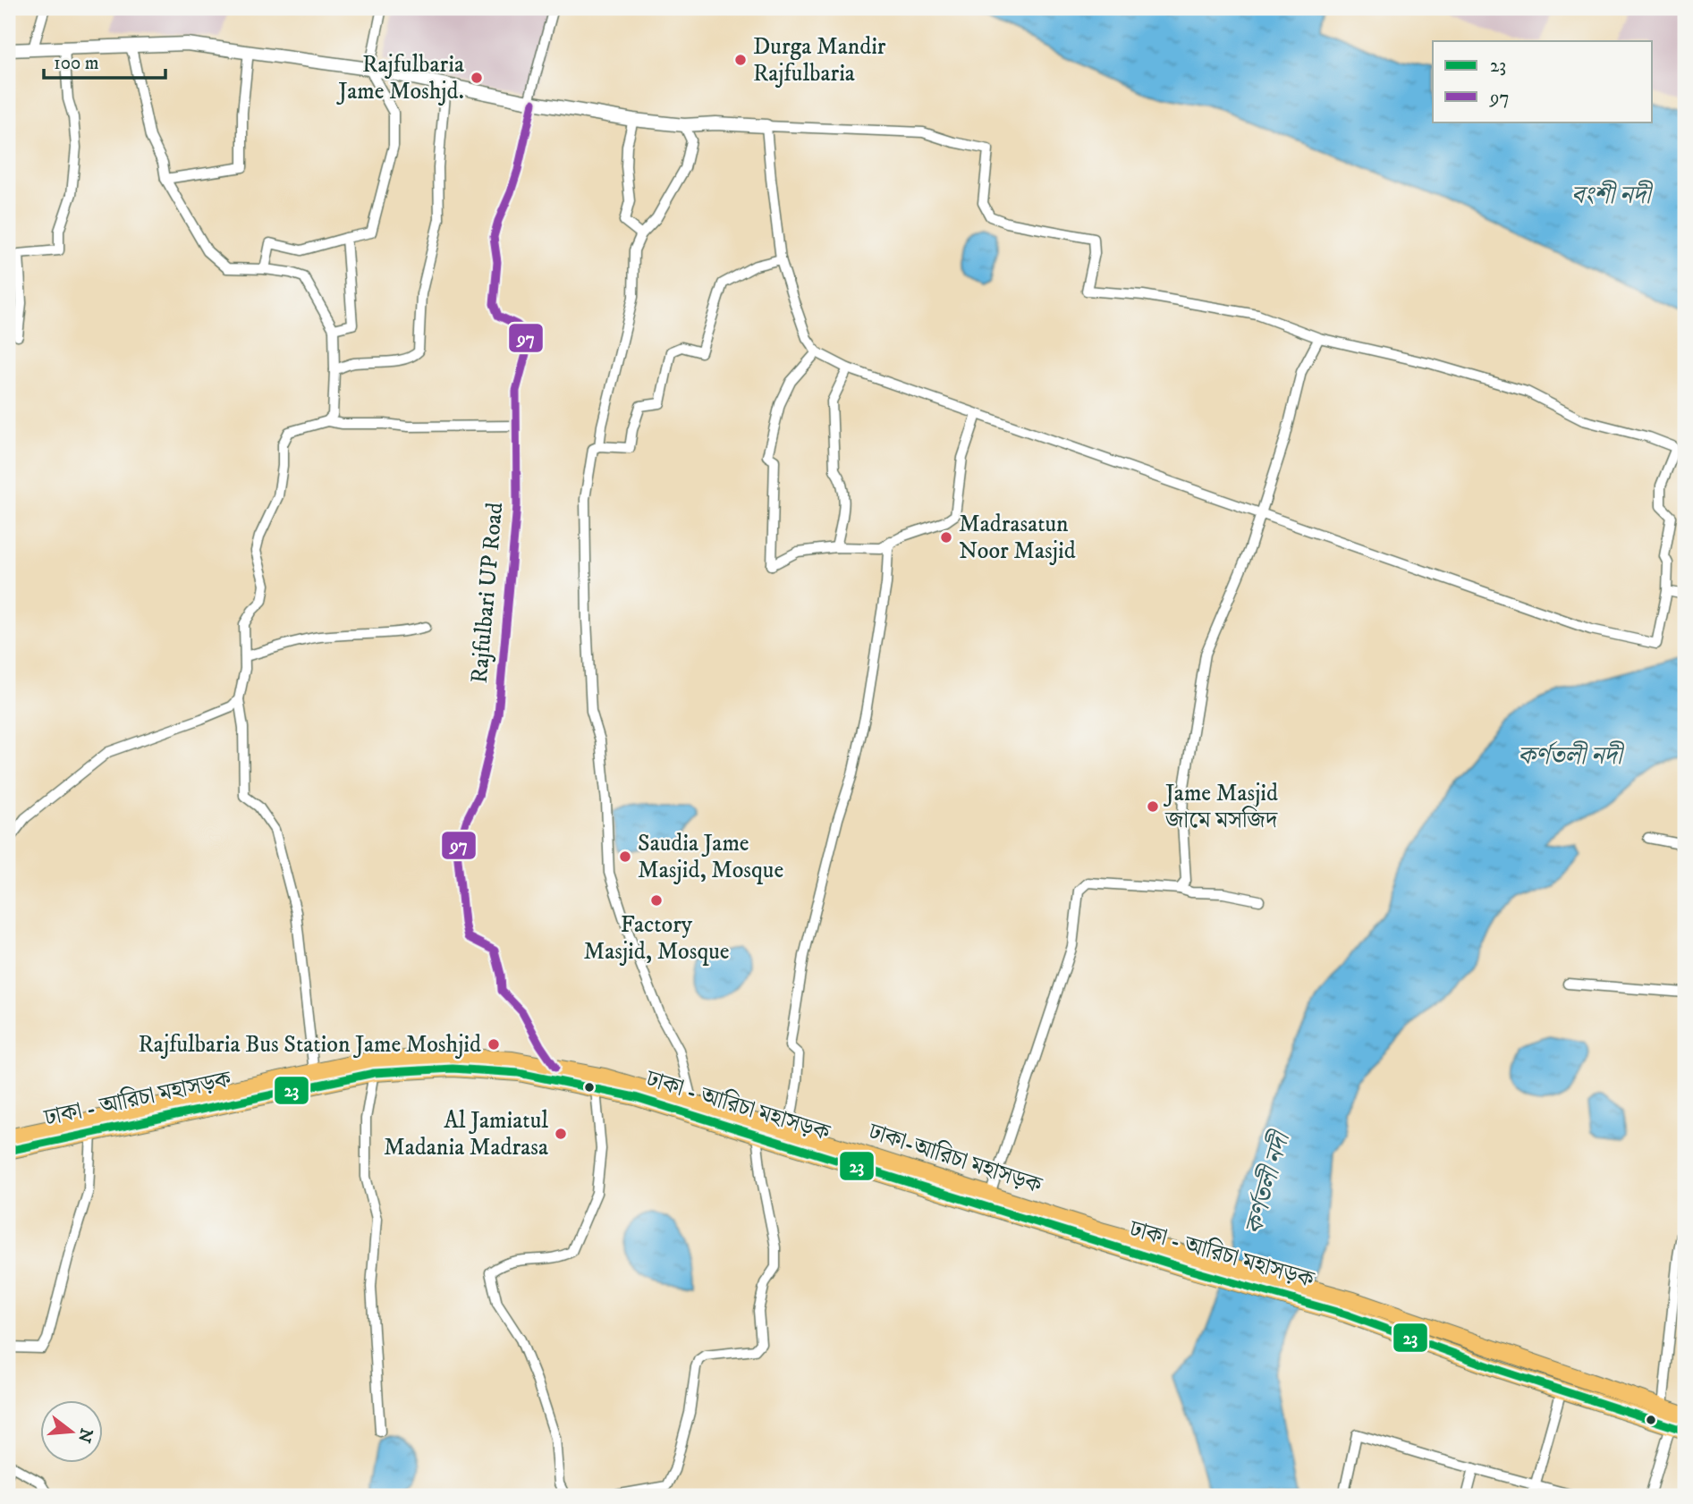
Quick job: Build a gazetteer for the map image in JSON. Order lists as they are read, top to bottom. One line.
{"streets":{"highway":["ঢাকা - আরিচা মহাসড়ক","ঢাকা-আরিচা মহাসড়ক"],"street":["Rajfulbari UP Road"]},"crossings":[["Rajfulbari UP Road","ঢাকা-আরিচা মহাসড়ক"],["ঢাকা - আরিচা মহাসড়ক","ঢাকা-আরিচা মহাসড়ক"]],"water":["বংশী নদী","কর্ণতলী নদী"],"places":["Durga Mandir Rajfulbaria","Rajfulbaria Jame Moshjd.","Madrasatun Noor Masjid","Jame Masjid জামে মসজিদ","Saudia Jame Masjid, Mosque","Factory Masjid, Mosque","Rajfulbaria Bus Station Jame Moshjid","Al Jamiatul Madania Madrasa"],"lines":["transit line 97","transit line 23"],"legend":["23","97"],"scale_bar":"100 m","north":"right"}
